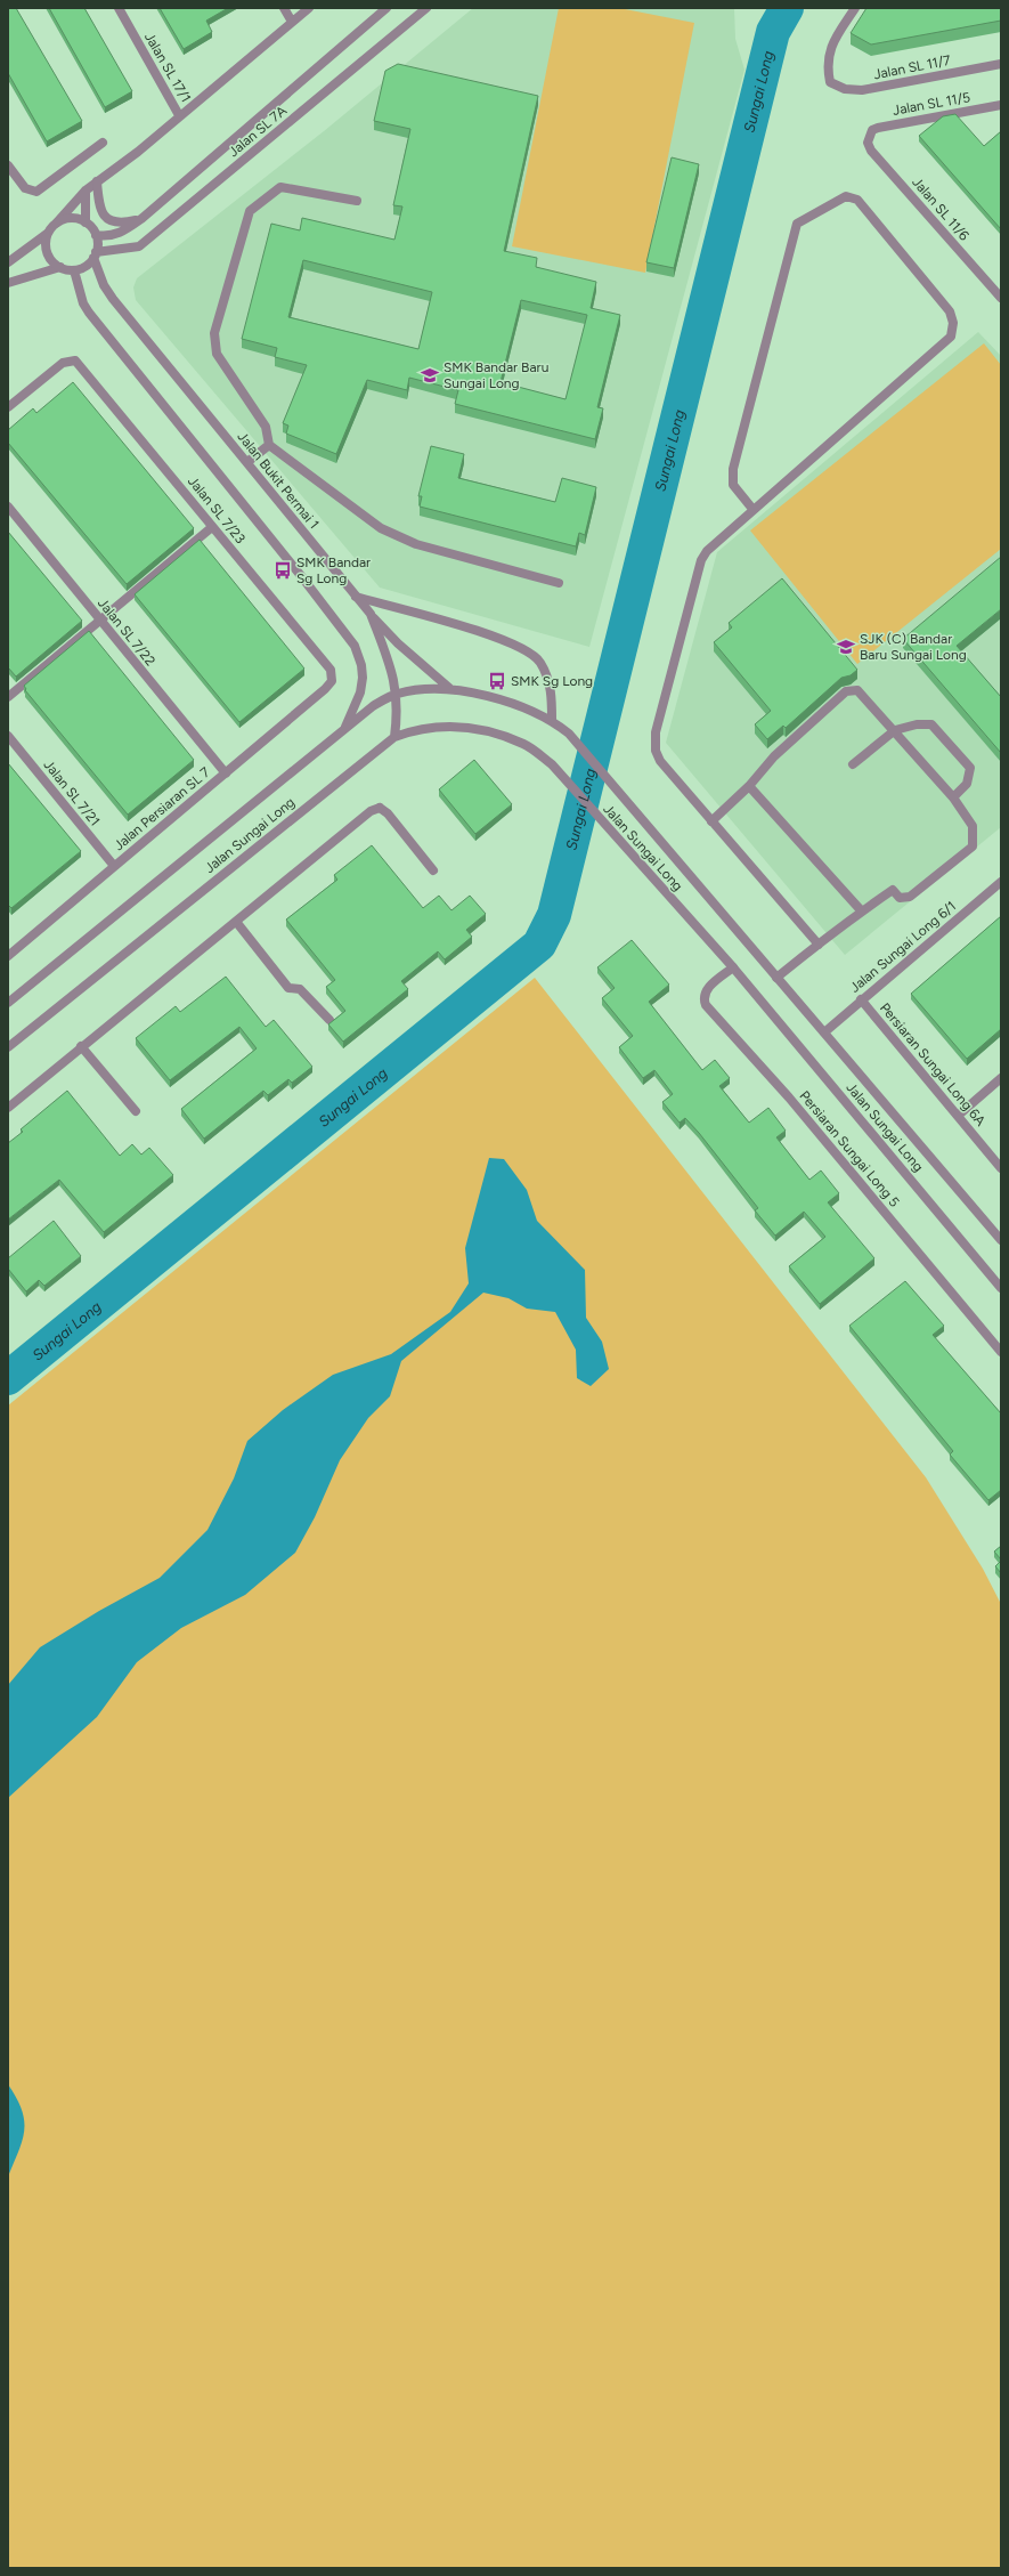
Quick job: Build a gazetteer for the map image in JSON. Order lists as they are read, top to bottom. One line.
{"streets":{"street":["Jalan SL 17/1","Jalan SL 11/7","Jalan SL 11/5","Jalan SL 7A","Jalan SL 11/6","Jalan Bukit Permai 1","Jalan SL 7/23","Jalan SL 7/22","Jalan SL 7/21","Jalan Persiaran SL 7","Jalan Sungai Long","Jalan Sungai Long 6/1","Persiaran Sungai Long 6A","Persiaran Sungai Long 5"]},"crossings":[["Jalan SL 11/5","Jalan SL 11/6"],["Jalan SL 7A","Jalan Bukit Permai 1"],["Jalan Bukit Permai 1","Jalan Sungai Long"],["Jalan SL 7/23","Jalan Persiaran SL 7"],["Jalan SL 7/22","Jalan Persiaran SL 7"],["Jalan SL 7/21","Jalan Persiaran SL 7"],["Jalan Sungai Long","Jalan Sungai Long 6/1"],["Jalan Sungai Long","Persiaran Sungai Long 5"],["Jalan Sungai Long 6/1","Persiaran Sungai Long 6A"]],"water":["Sungai Long"],"places":{"school or university":["SMK Bandar Baru Sungai Long","SJK (C) Bandar Baru Sungai Long"],"bus stop":["SMK Bandar Sg Long","SMK Sg Long"]}}
